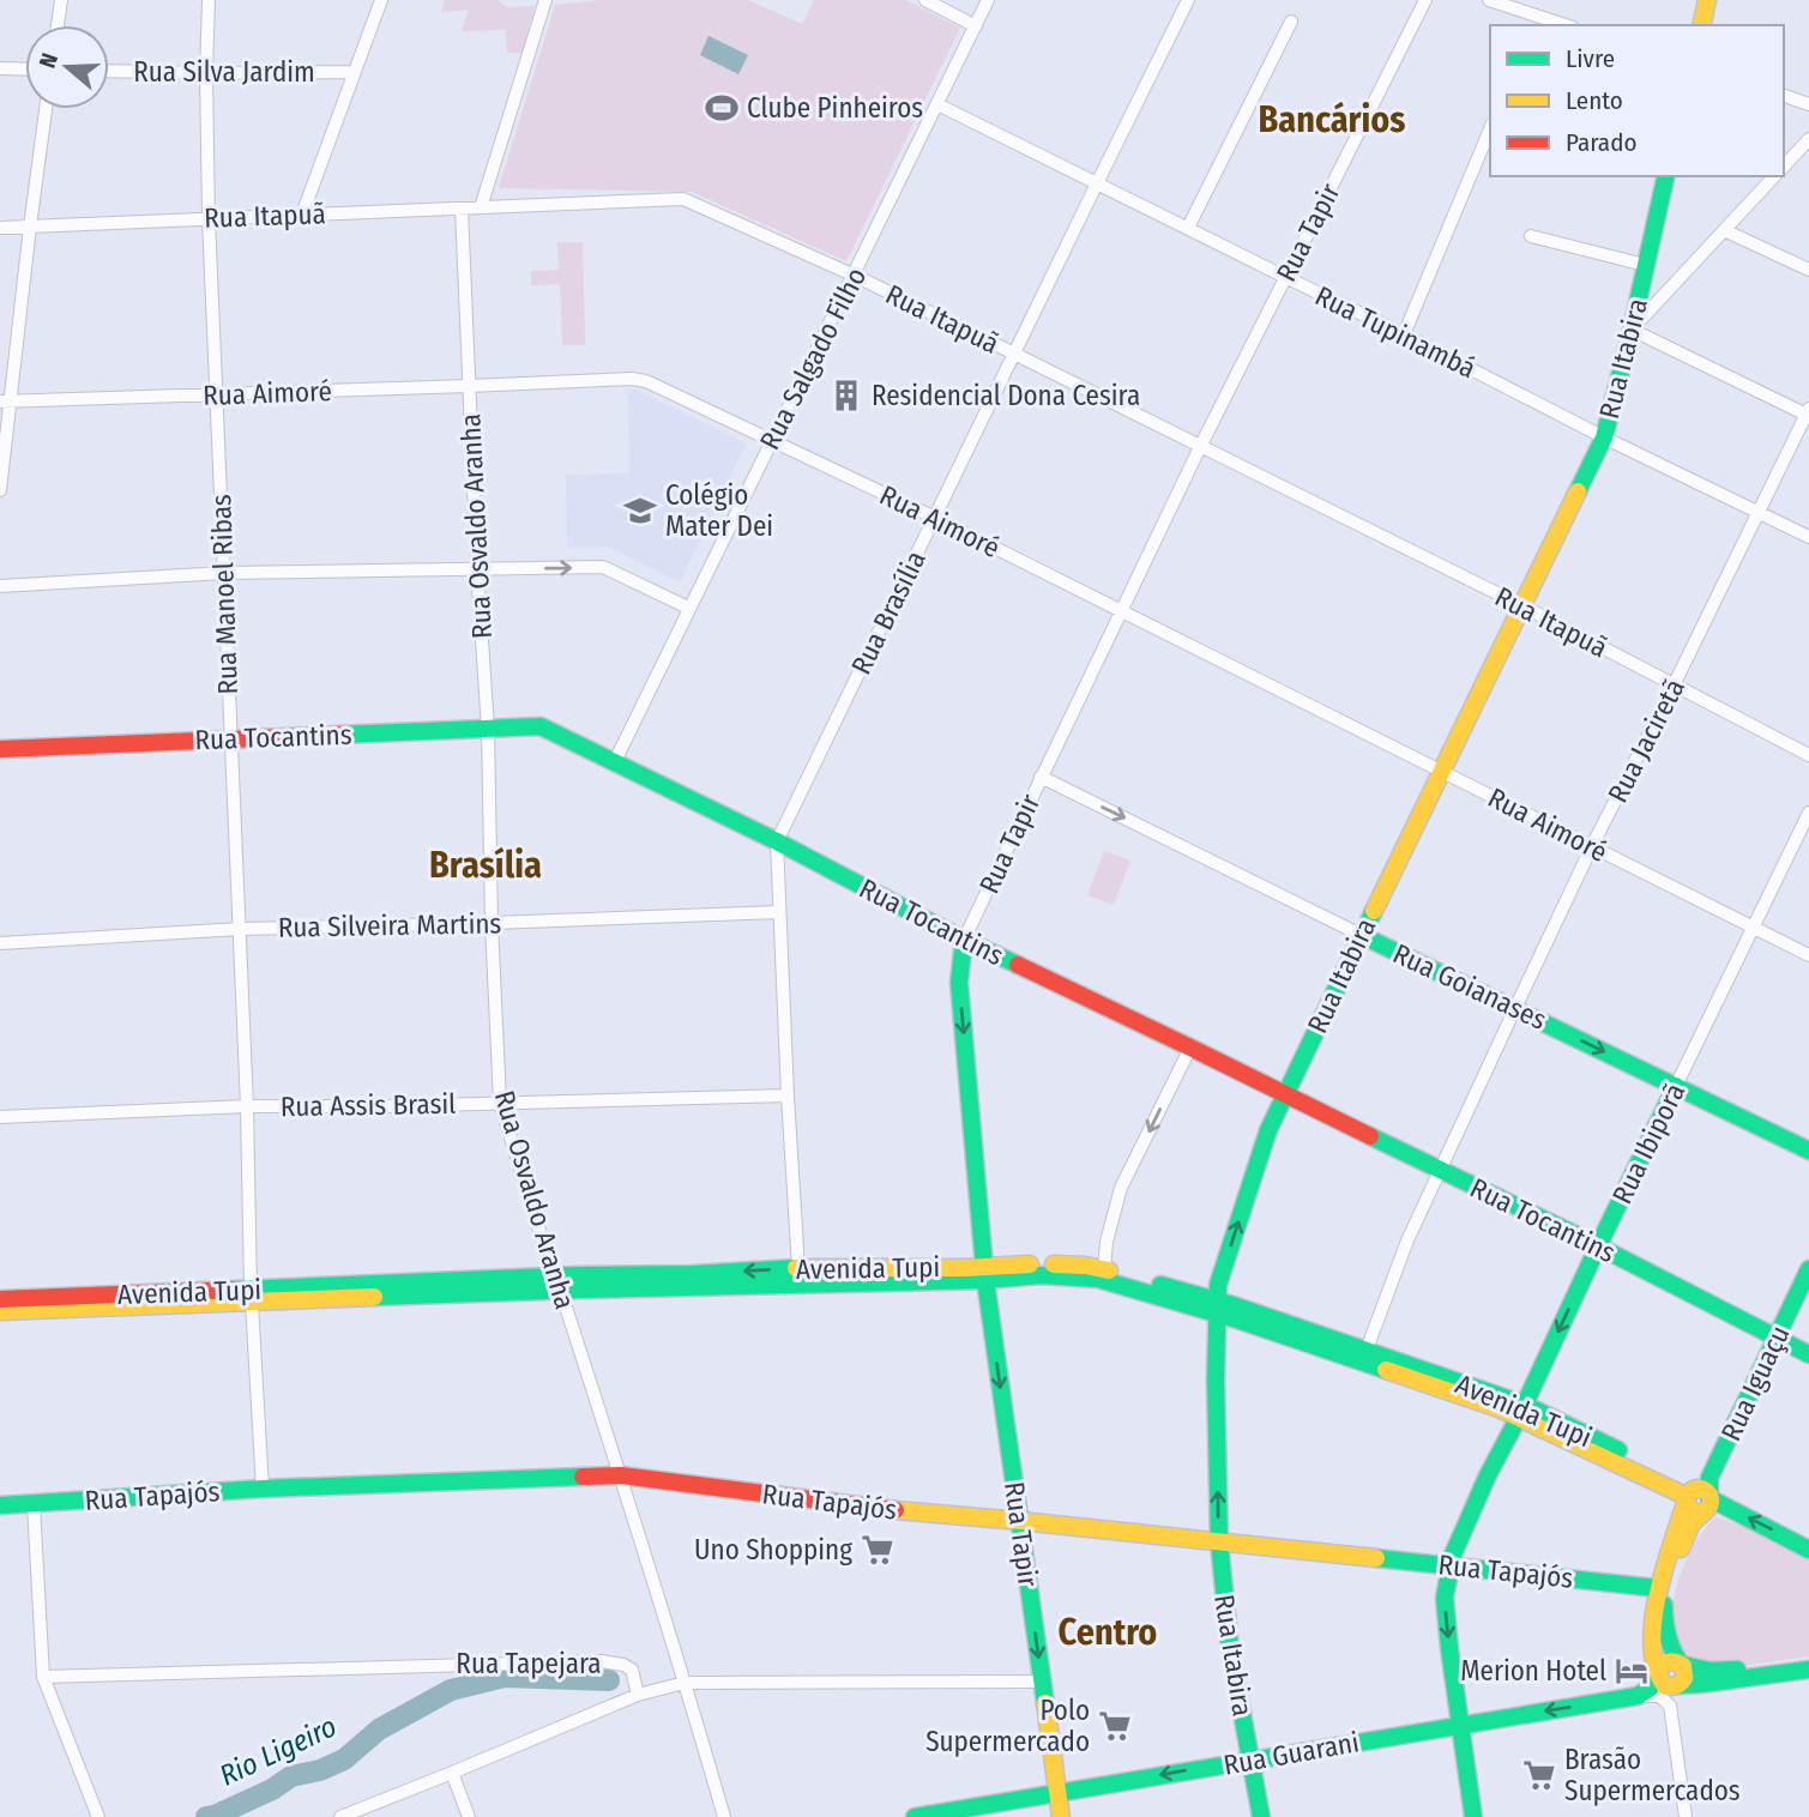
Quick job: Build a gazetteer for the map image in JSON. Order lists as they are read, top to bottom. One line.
{"streets":{"street":["Rua Silva Jardim","Rua Itapuã","Rua Tapir","Rua Tupinambá","Rua Salgado Filho","Rua Itabira","Rua Aimoré","Rua Osvaldo Aranha","Rua Manoel Ribas","Rua Brasília","Rua Tocantins","Rua Jaciretã","Rua Silveira Martins","Rua Goianases","Rua Assis Brasil","Rua Ibiporã","Avenida Tupi","Rua Iguaçu","Rua Tapajós","Rua Tapejara","Rua Guarani"]},"crossings":[["Rua Silva Jardim","Rua Manoel Ribas"],["Rua Itapuã","Rua Tapir"],["Rua Itapuã","Rua Salgado Filho"],["Rua Itapuã","Rua Itabira"],["Rua Itapuã","Rua Osvaldo Aranha"],["Rua Itapuã","Rua Manoel Ribas"],["Rua Itapuã","Rua Brasília"],["Rua Itapuã","Rua Jaciretã"],["Rua Tapir","Rua Tupinambá"],["Rua Tapir","Rua Aimoré"],["Rua Tapir","Rua Tocantins"],["Rua Tapir","Rua Goianases"],["Rua Tapir","Avenida Tupi"],["Rua Tapir","Rua Tapajós"],["Rua Tapir","Rua Tapejara"],["Rua Tapir","Rua Guarani"],["Rua Tupinambá","Rua Salgado Filho"],["Rua Tupinambá","Rua Itabira"],["Rua Tupinambá","Rua Brasília"],["Rua Tupinambá","Rua Jaciretã"],["Rua Salgado Filho","Rua Aimoré"],["Rua Salgado Filho","Rua Tocantins"],["Rua Itabira","Rua Aimoré"],["Rua Itabira","Rua Tocantins"],["Rua Itabira","Rua Goianases"],["Rua Itabira","Avenida Tupi"],["Rua Itabira","Rua Tapajós"],["Rua Itabira","Rua Guarani"],["Rua Aimoré","Rua Osvaldo Aranha"],["Rua Aimoré","Rua Manoel Ribas"],["Rua Aimoré","Rua Brasília"],["Rua Aimoré","Rua Jaciretã"],["Rua Aimoré","Rua Ibiporã"],["Rua Osvaldo Aranha","Rua Tocantins"],["Rua Osvaldo Aranha","Rua Silveira Martins"],["Rua Osvaldo Aranha","Rua Assis Brasil"],["Rua Osvaldo Aranha","Avenida Tupi"],["Rua Osvaldo Aranha","Rua Tapajós"],["Rua Osvaldo Aranha","Rua Tapejara"],["Rua Manoel Ribas","Rua Tocantins"],["Rua Manoel Ribas","Rua Silveira Martins"],["Rua Manoel Ribas","Rua Assis Brasil"],["Rua Manoel Ribas","Avenida Tupi"],["Rua Manoel Ribas","Rua Tapajós"],["Rua Brasília","Rua Tocantins"],["Rua Brasília","Rua Silveira Martins"],["Rua Brasília","Rua Assis Brasil"],["Rua Brasília","Avenida Tupi"],["Rua Tocantins","Rua Jaciretã"],["Rua Tocantins","Rua Ibiporã"],["Rua Tocantins","Rua Iguaçu"],["Rua Jaciretã","Rua Goianases"],["Rua Jaciretã","Avenida Tupi"],["Rua Goianases","Rua Ibiporã"],["Rua Ibiporã","Avenida Tupi"],["Rua Ibiporã","Rua Tapajós"],["Rua Ibiporã","Rua Guarani"],["Avenida Tupi","Rua Iguaçu"],["Rua Iguaçu","Rua Tapajós"]],"one_way":["Rua Tapir","Rua Goianases","Rua Guarani"],"districts":["Bancários","Brasília","Centro"],"water":["Rio Ligeiro"],"places":{"sports":["Clube Pinheiros"],"building":["Residencial Dona Cesira"],"school or university":["Colégio Mater Dei"],"supermarket":["Uno Shopping","Polo Supermercado","Brasão Supermercados"],"hotel":["Merion Hotel"]},"legend":["Livre","Lento","Parado"],"north":"left"}
